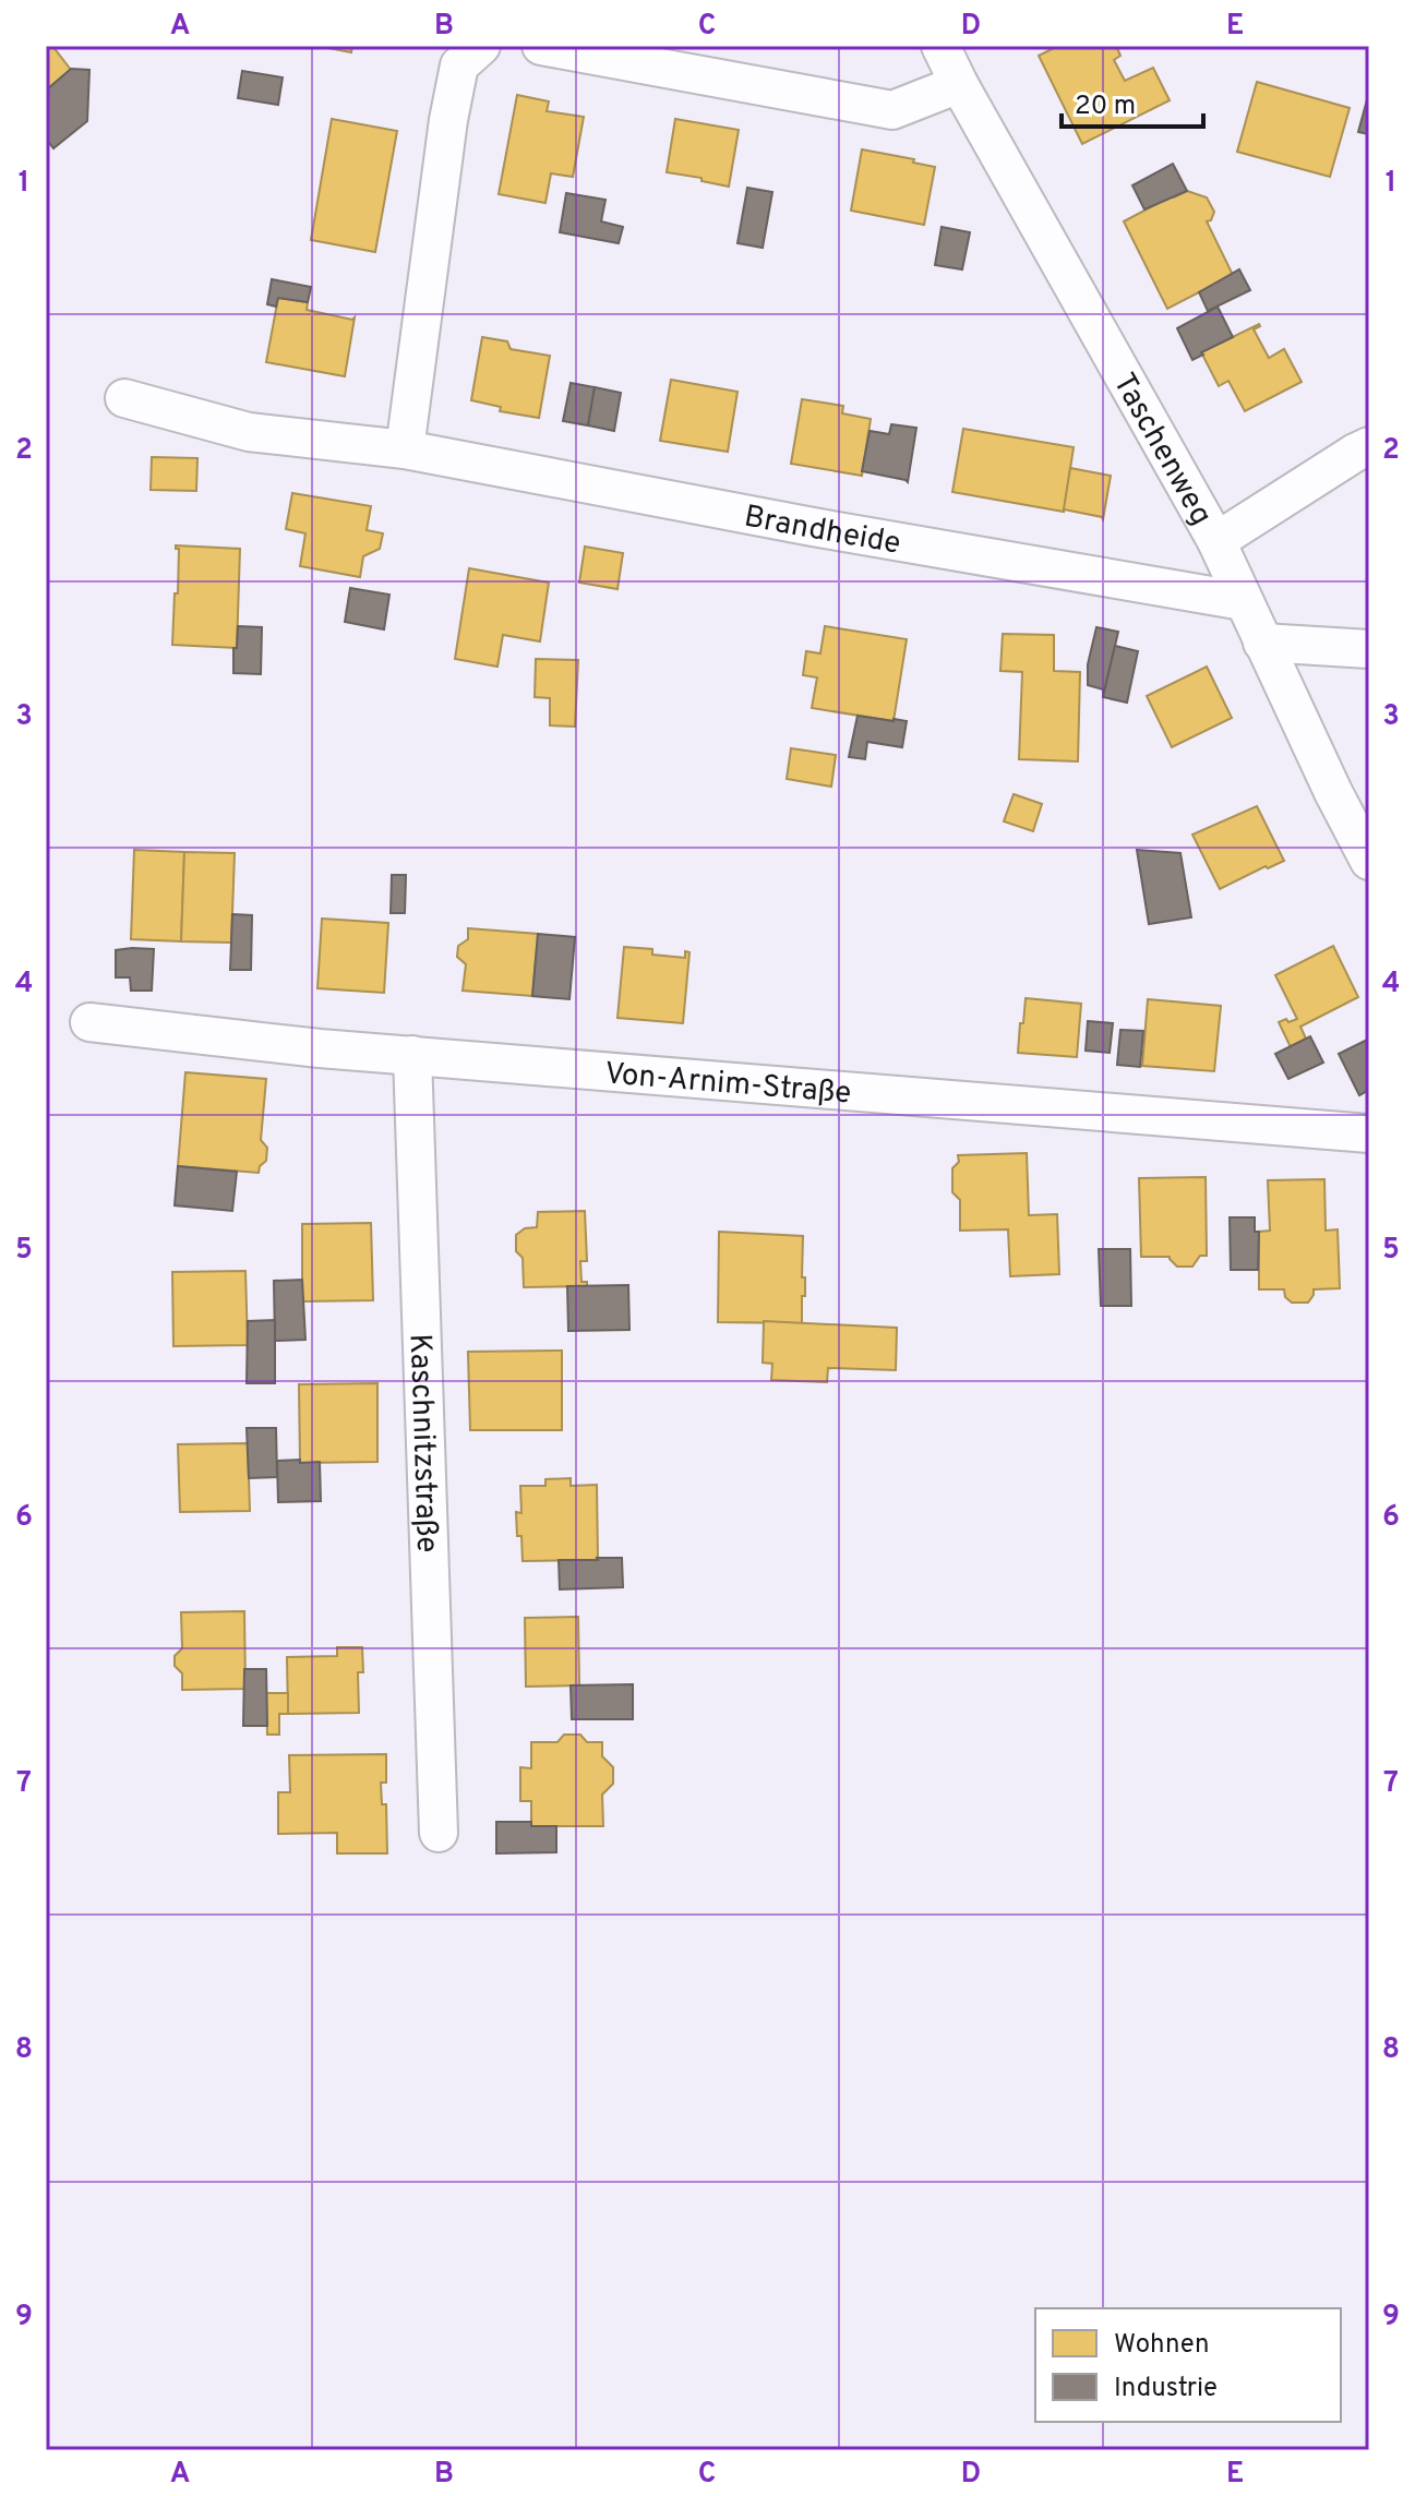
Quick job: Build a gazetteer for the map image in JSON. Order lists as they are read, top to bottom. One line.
{"streets":{"street":["Taschenweg","Brandheide","Von-Arnim-Straße","Kaschnitzstraße"]},"crossings":[["Taschenweg","Brandheide"],["Von-Arnim-Straße","Kaschnitzstraße"]],"legend":["Wohnen","Industrie"],"scale_bar":"20 m","grid":{"columns":["A","B","C","D","E"],"rows":["1","2","3","4","5","6","7","8","9"]}}
